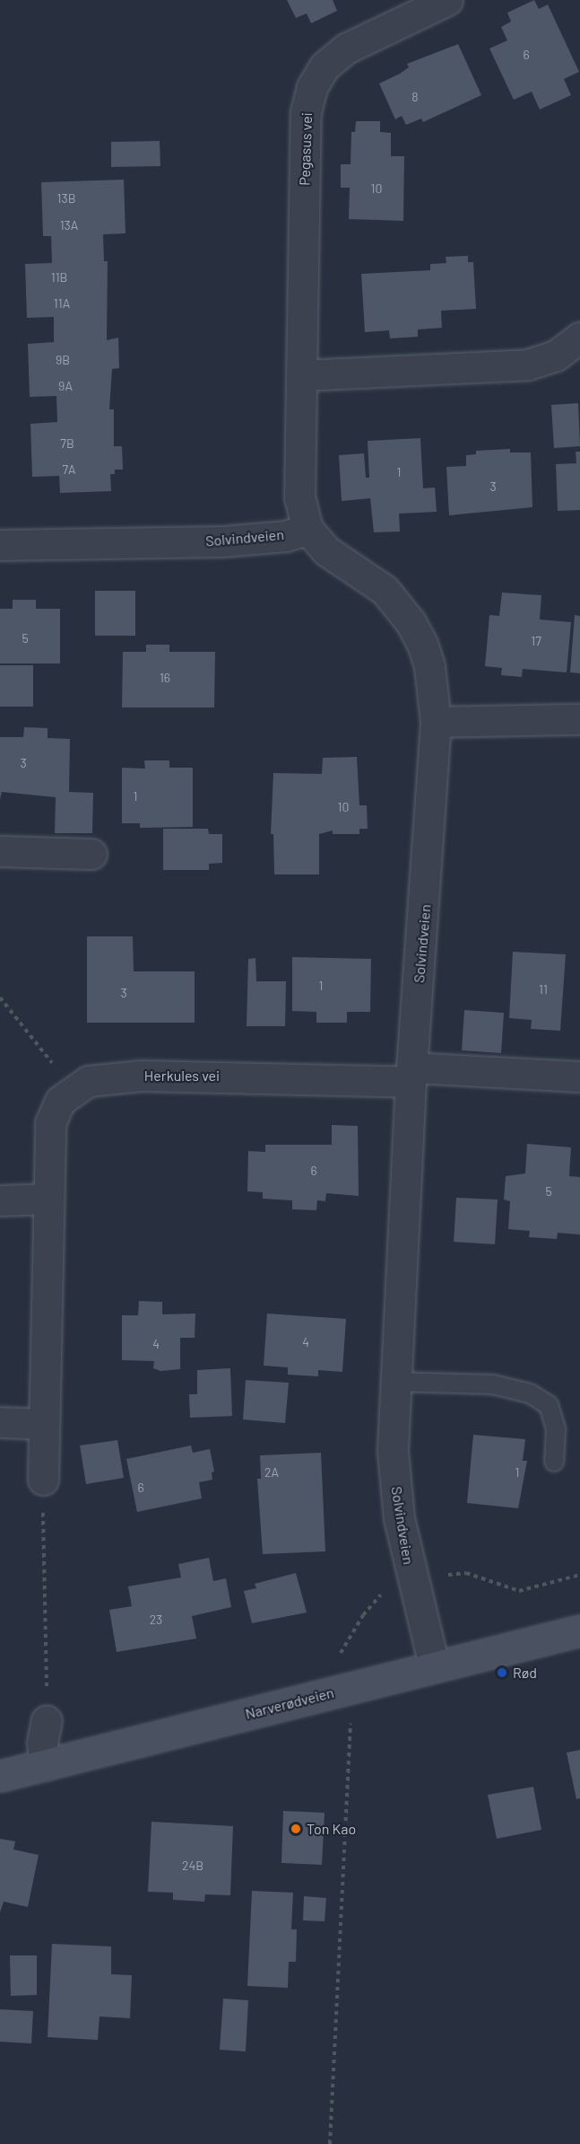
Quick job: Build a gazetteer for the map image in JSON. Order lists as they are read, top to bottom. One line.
{"streets":{"main road":["Narverødveien"],"street":["Pegasus vei","Solvindveien","Herkules vei"]},"crossings":[["Pegasus vei","Solvindveien"],["Solvindveien","Herkules vei"],["Solvindveien","Narverødveien"]],"places":["Rød","Ton Kao"],"house_numbers":["6","8","10","13B","13A","11B","11A","9B","9A","7B","7A","1","3","5","17","16","3","1","10","1","11","3","6","5","4","4","2A","1","6","23","24B"]}
